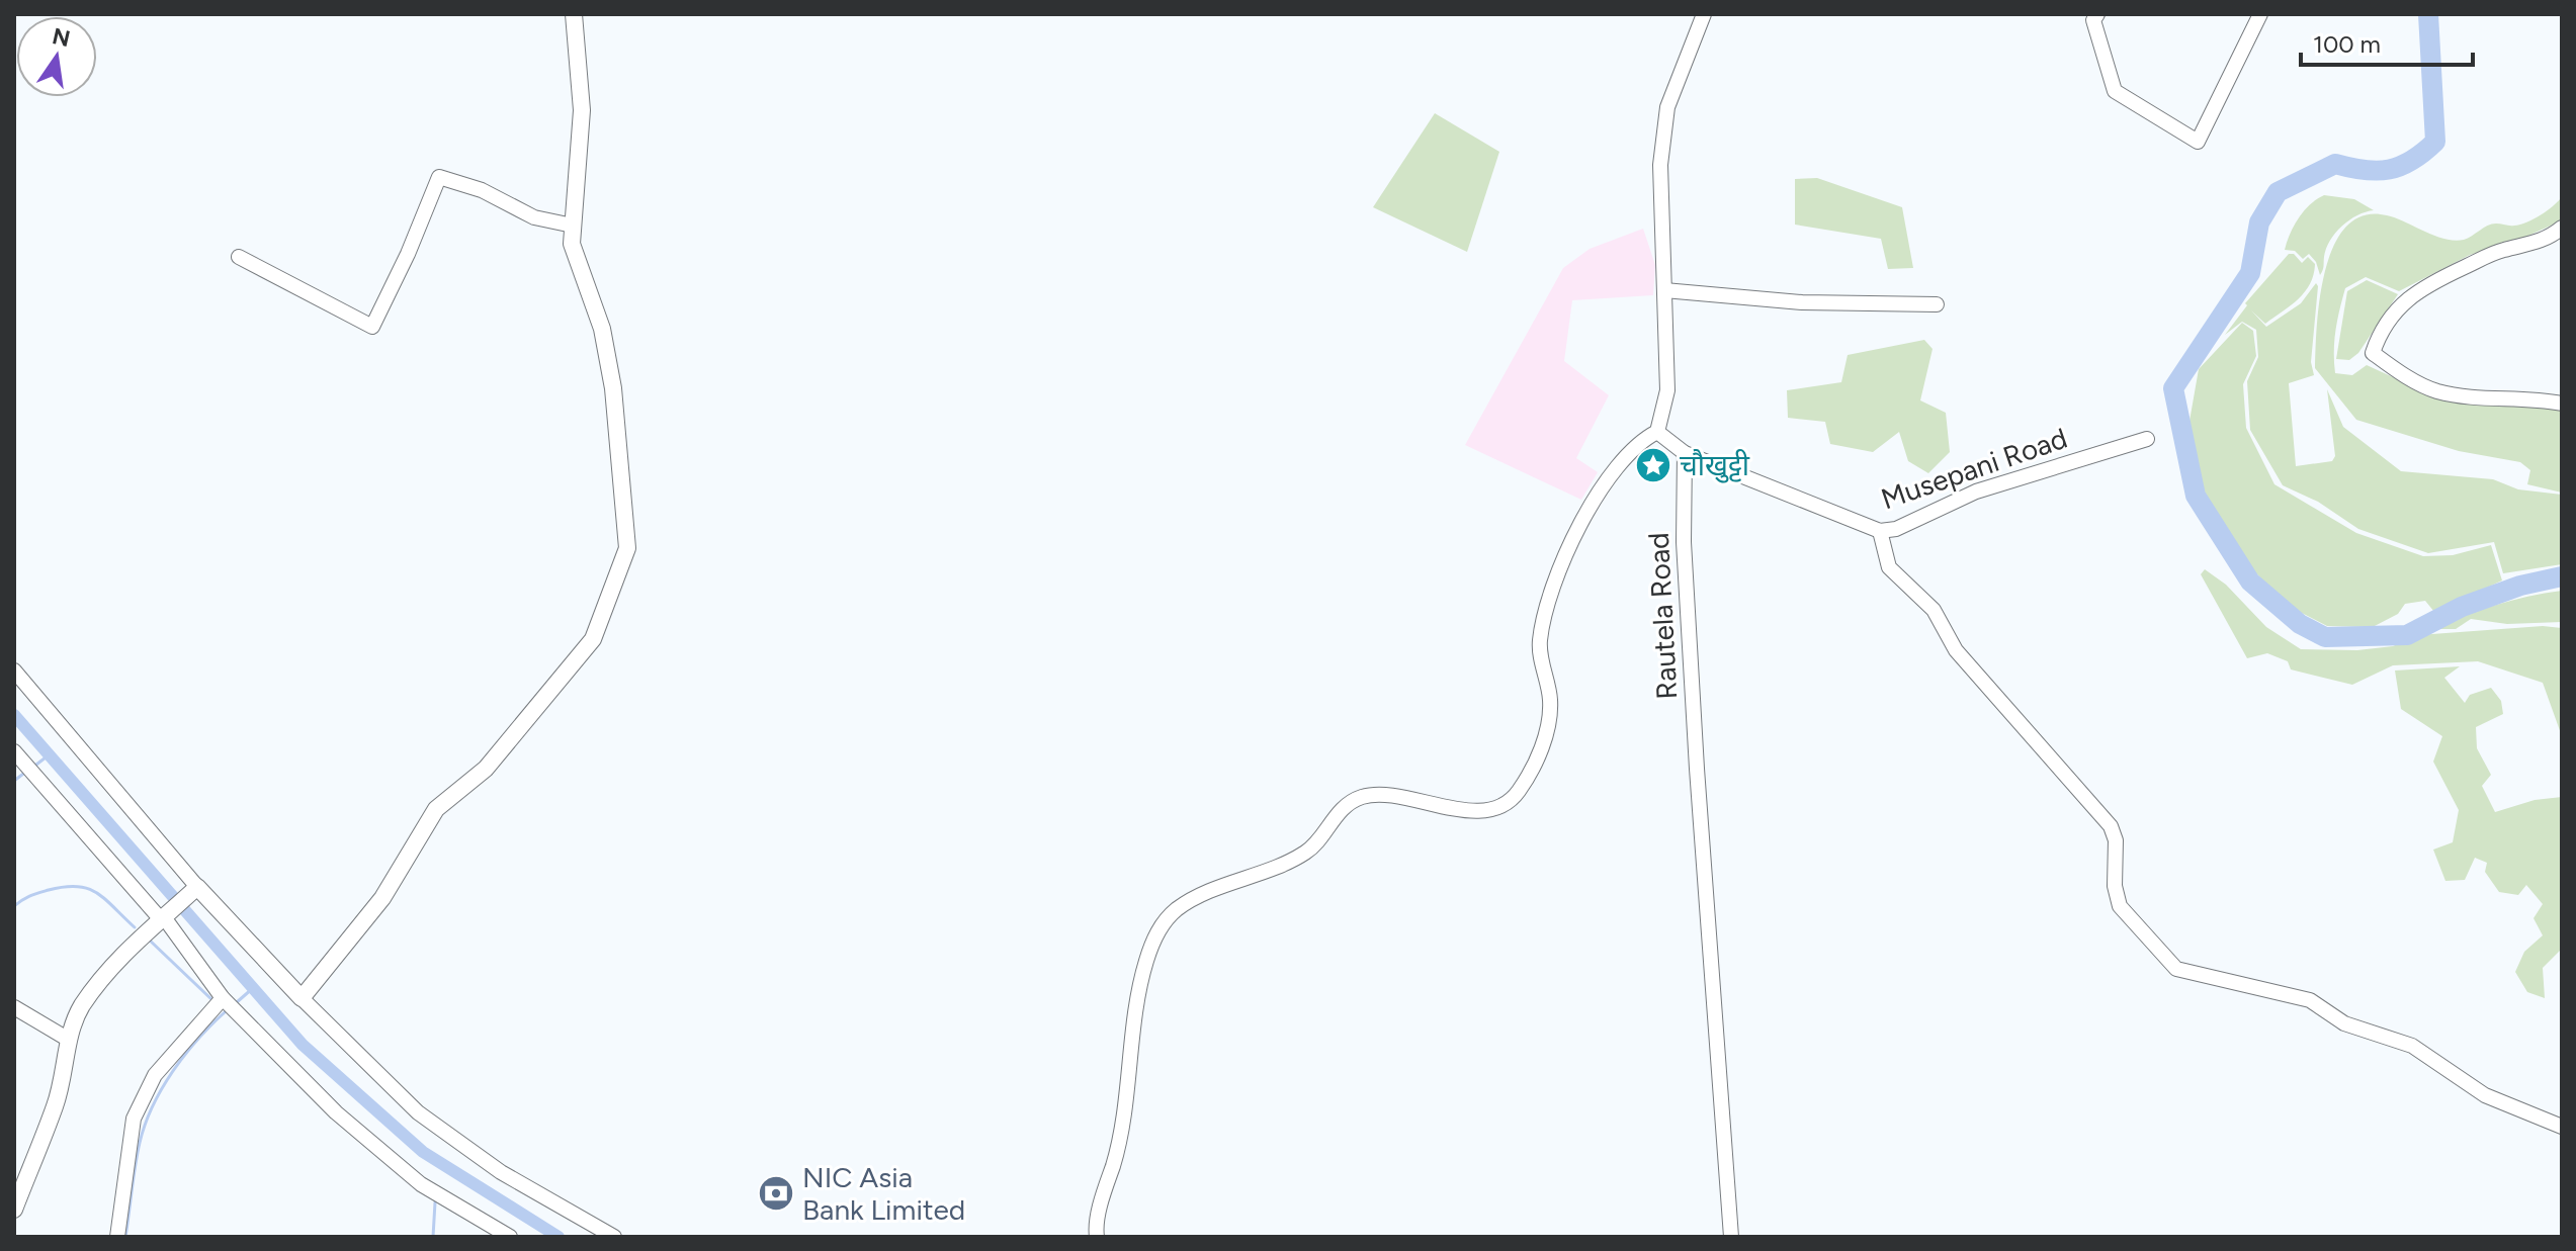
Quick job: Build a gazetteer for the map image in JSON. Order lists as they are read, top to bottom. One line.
{"streets":{"street":["Musepani Road","Rautela Road"]},"crossings":[["Musepani Road","Rautela Road"]],"places":{"place":["चौखुट्टी"],"bank":["NIC Asia Bank Limited"]},"scale_bar":"100 m","north":"top"}
